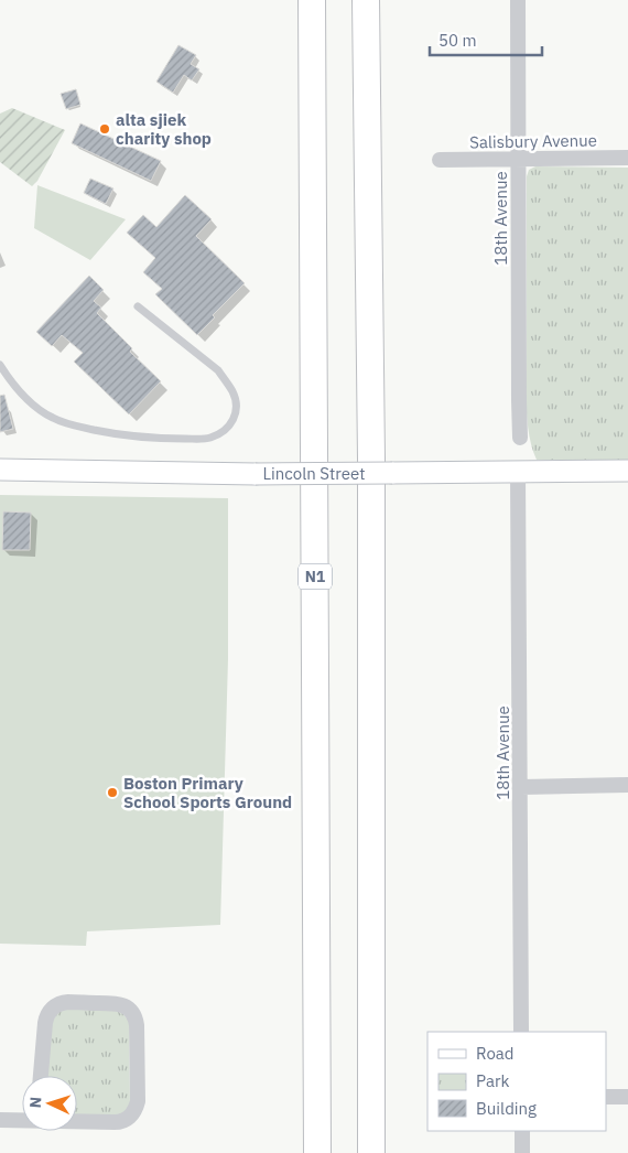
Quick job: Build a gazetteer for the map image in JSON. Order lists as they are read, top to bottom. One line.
{"streets":{"highway":["N1"],"street":["Salisbury Avenue","18th Avenue","Lincoln Street"]},"crossings":[["Salisbury Avenue","18th Avenue"],["18th Avenue","Lincoln Street"]],"places":["alta sjiek charity shop","Boston Primary School Sports Ground"],"legend":["Road","Park","Building"],"scale_bar":"50 m","north":"left"}
